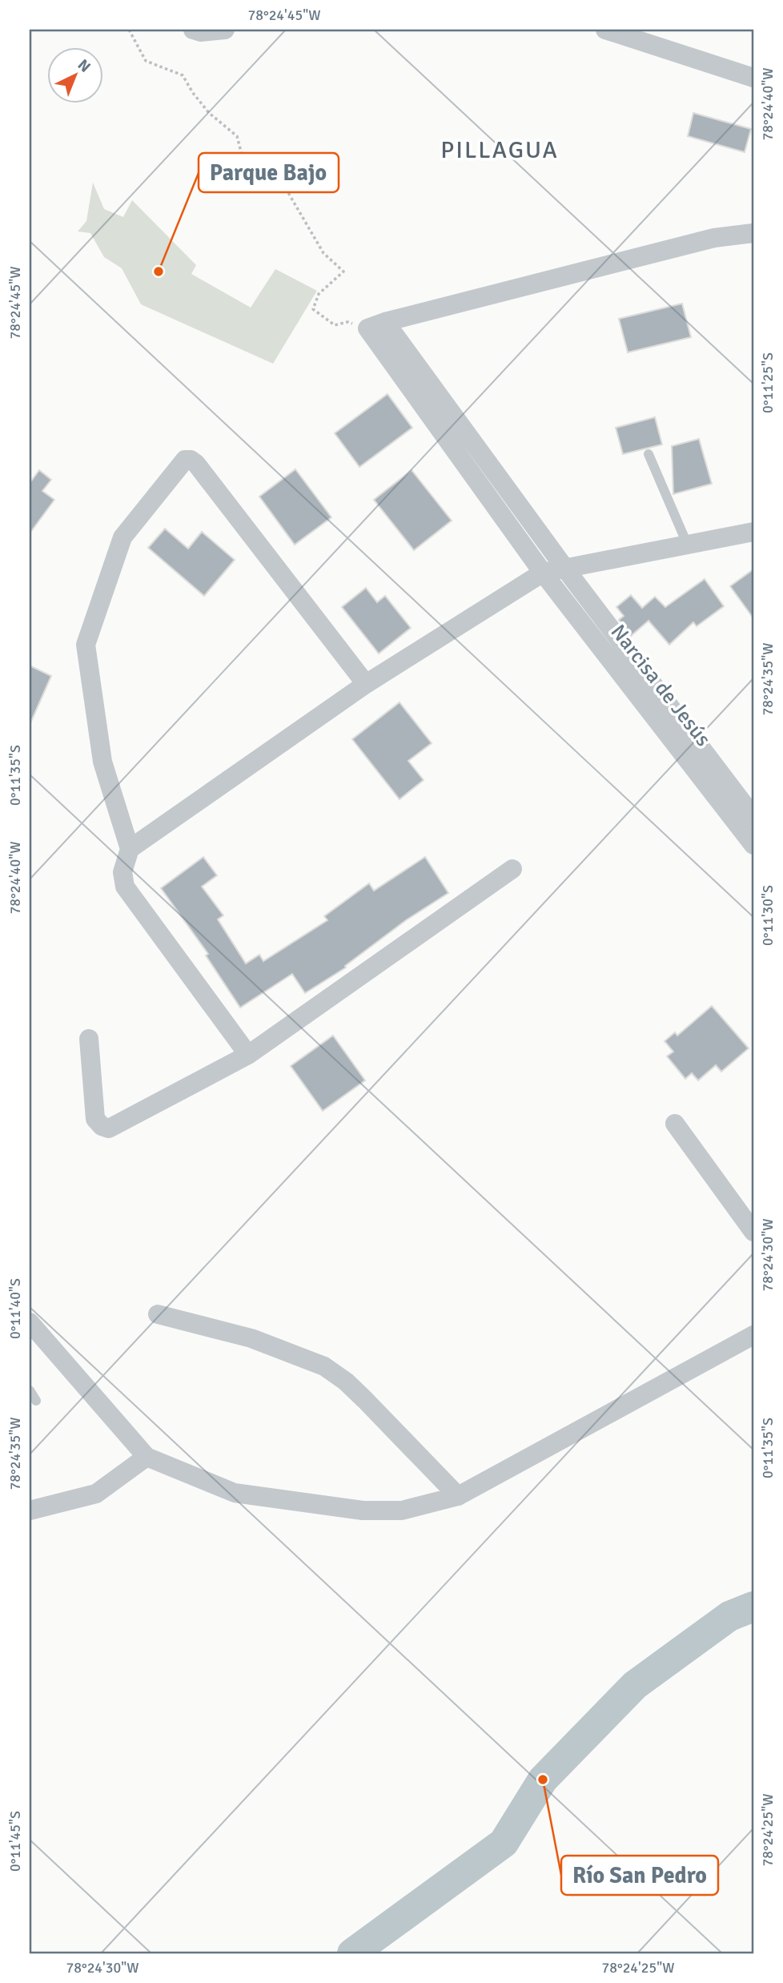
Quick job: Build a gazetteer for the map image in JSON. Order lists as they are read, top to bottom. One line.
{"streets":{"street":["Narcisa de Jesús"]},"districts":["PILLAGUA"],"places":["Parque Bajo","Río San Pedro"],"north":"top right","coordinates":["78°24'45\"W","78°24'40\"W","0°11'25\"S","78°24'35\"W","0°11'35\"S","0°11'30\"S","78°24'30\"W","0°11'40\"S","78°24'25\"W","0°11'45\"S"]}
